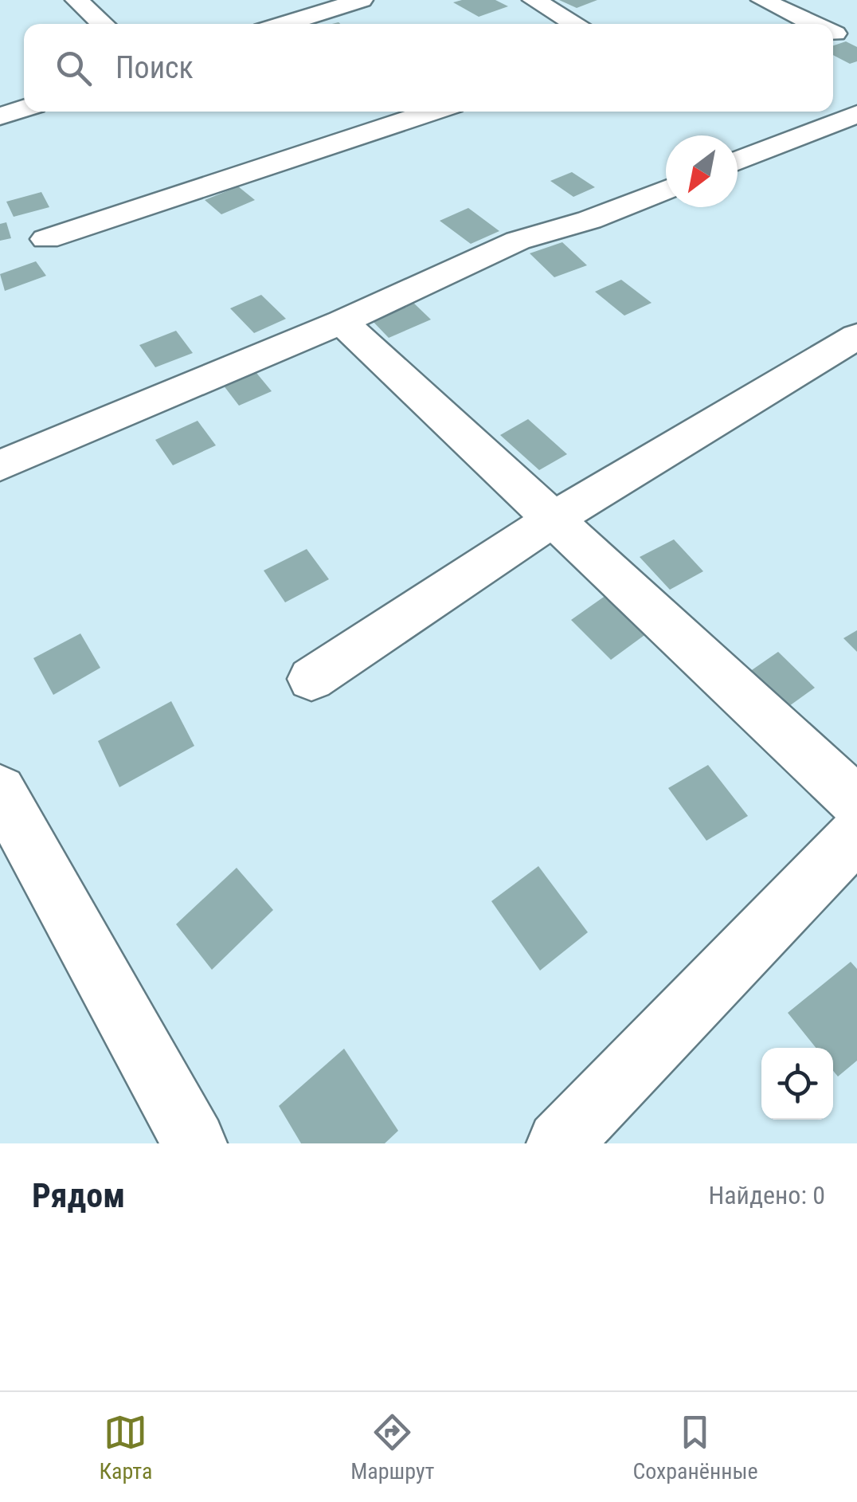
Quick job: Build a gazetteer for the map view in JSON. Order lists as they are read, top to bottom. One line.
{"north":"bottom left","page":{"search":"Поиск","heading":["Рядом","Найдено: 0"],"nav":["Карта","Маршрут","Сохранённые"]}}
